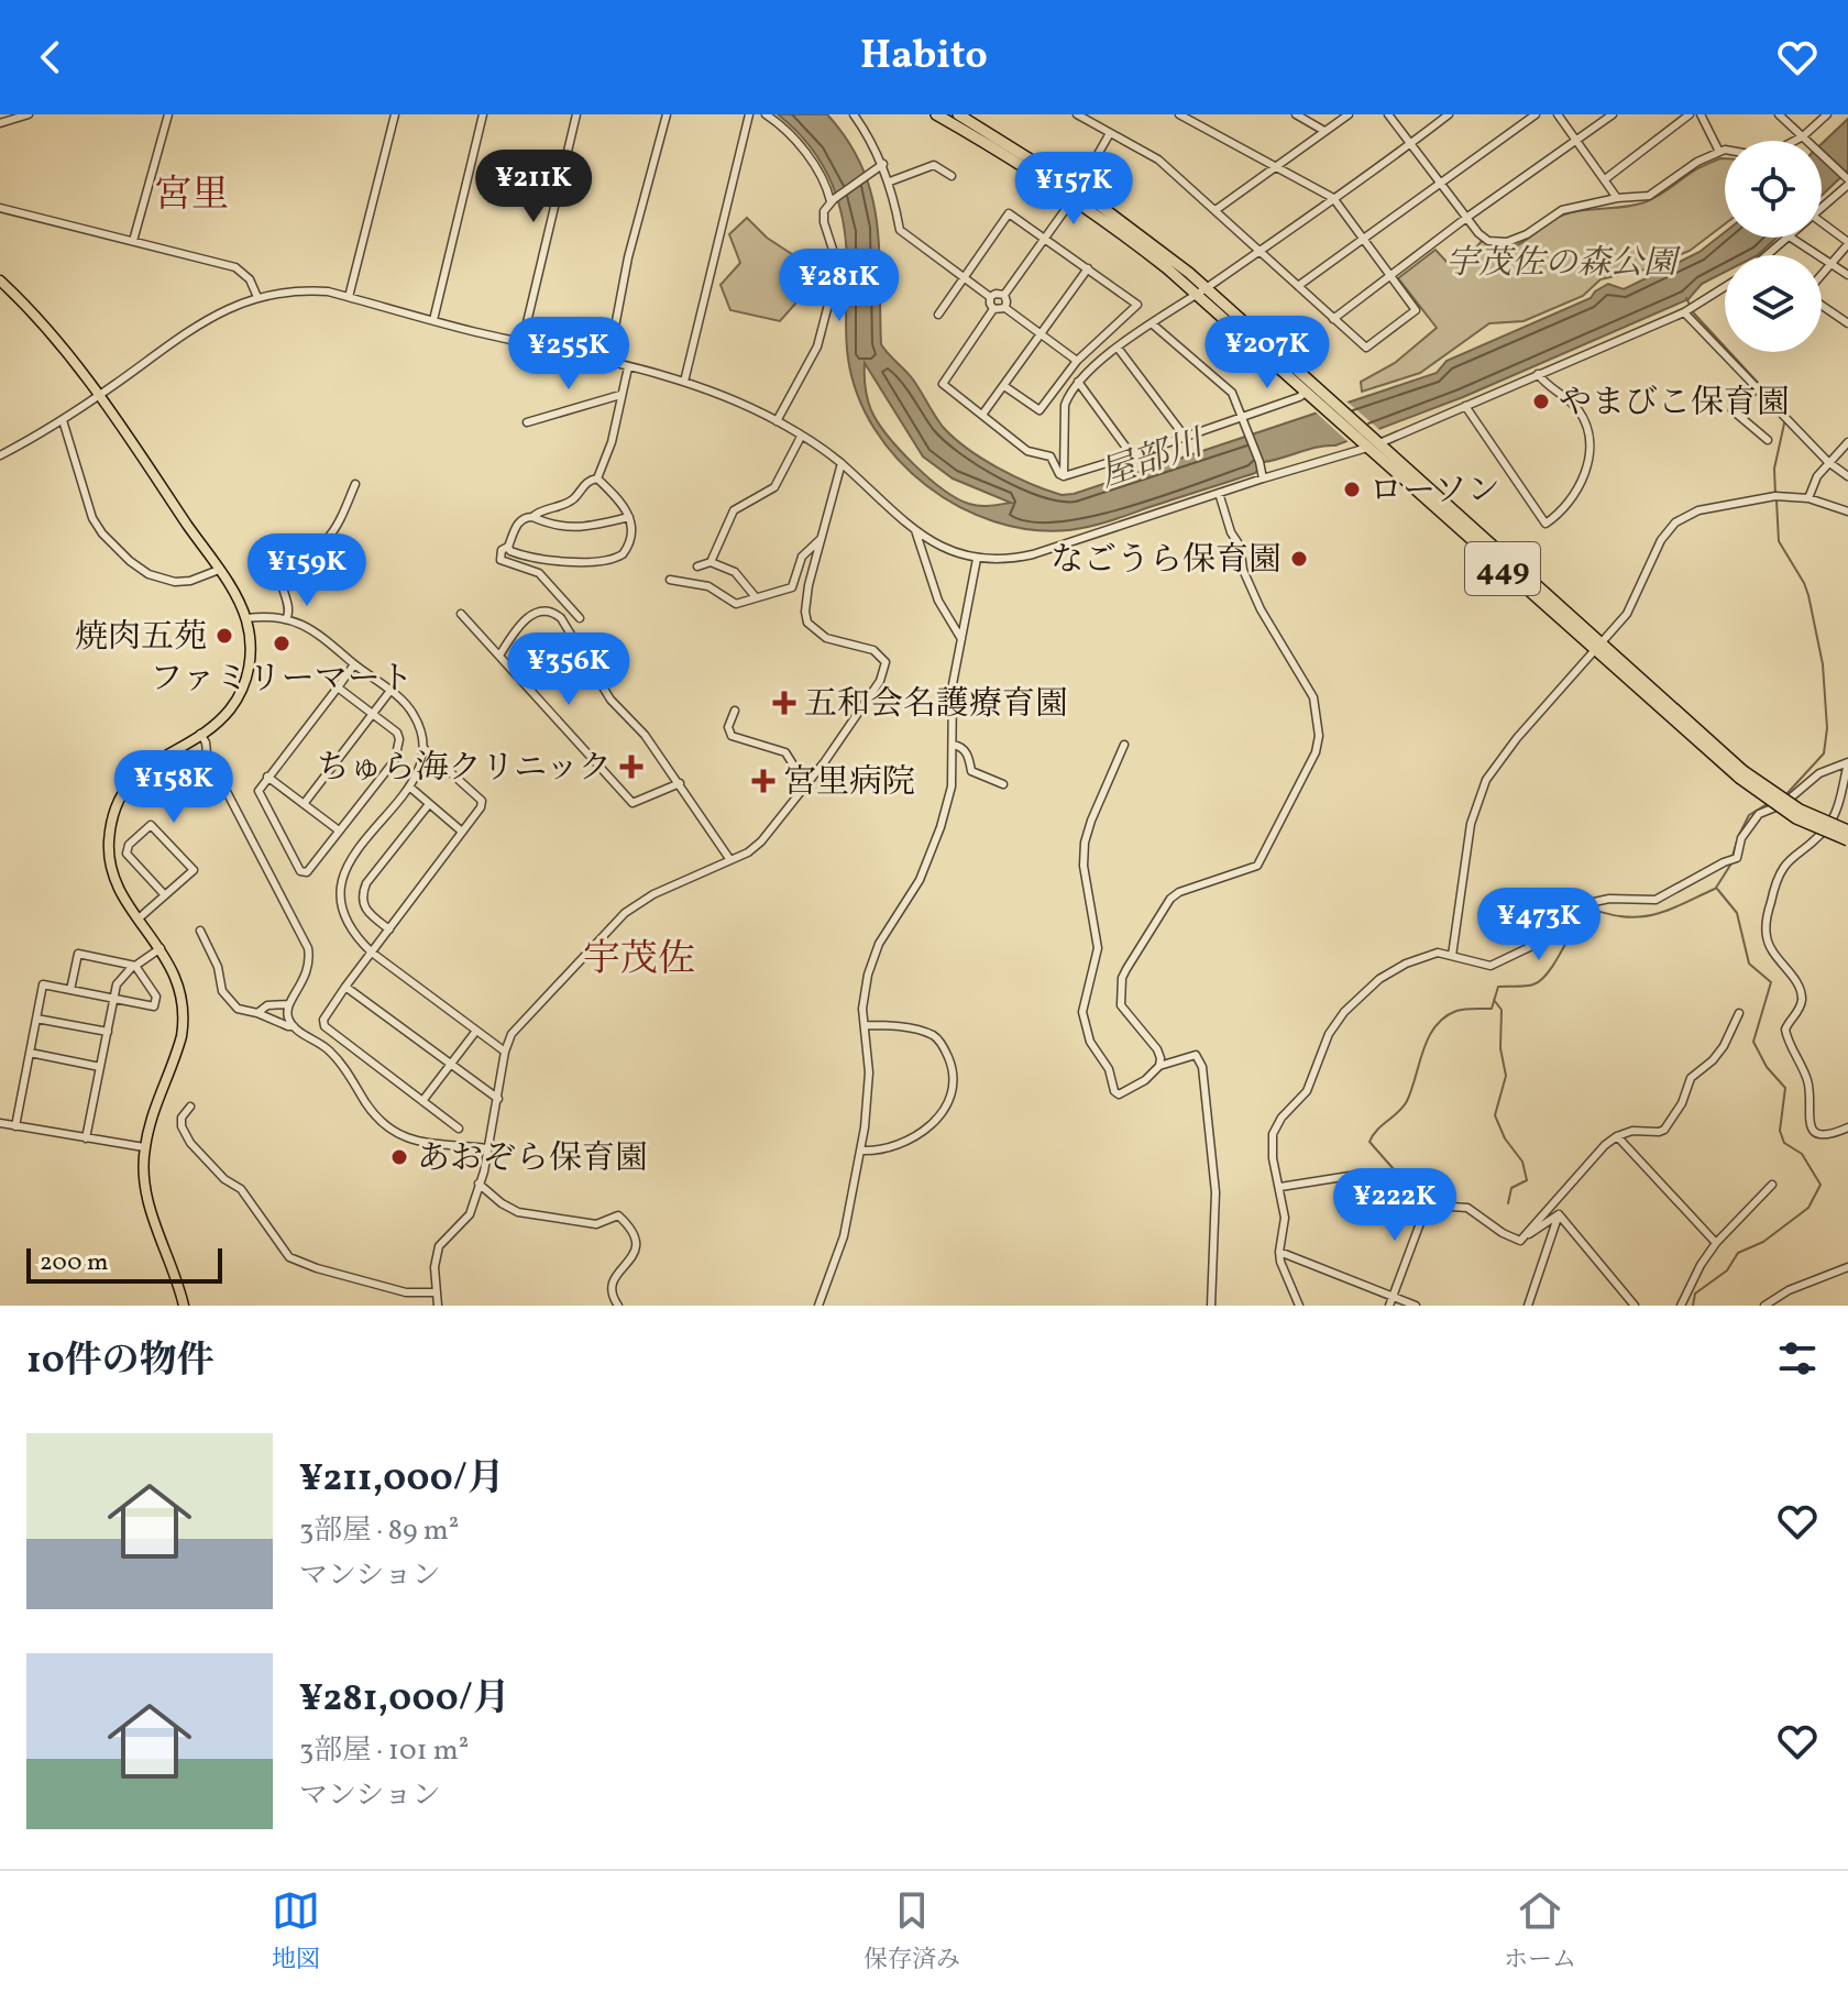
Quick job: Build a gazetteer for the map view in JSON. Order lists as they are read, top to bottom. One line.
{"streets":{"highway":["449"]},"districts":["宮里","宇茂佐"],"water":["屋部川"],"parks":["宇茂佐の森公園"],"places":{"other":["やまびこ保育園","ローソン","なごうら保育園","焼肉五苑","ファミリーマート","あおぞら保育園"],"health":["五和会名護療育園","ちゅら海クリニック","宮里病院"]},"scale_bar":"200 m","page":{"header":"Habito","price":["¥211K","¥157K","¥281K","¥207K","¥255K","¥159K","¥356K","¥158K","¥473K","¥222K"],"scale":"200 m","heading":"10件の物件","list":[{"name":"¥211,000/月","note":"3部屋 · 89 m² · マンション"},{"name":"¥281,000/月","note":"3部屋 · 101 m² · マンション"}],"tabs":["地図","保存済み","ホーム"]}}
